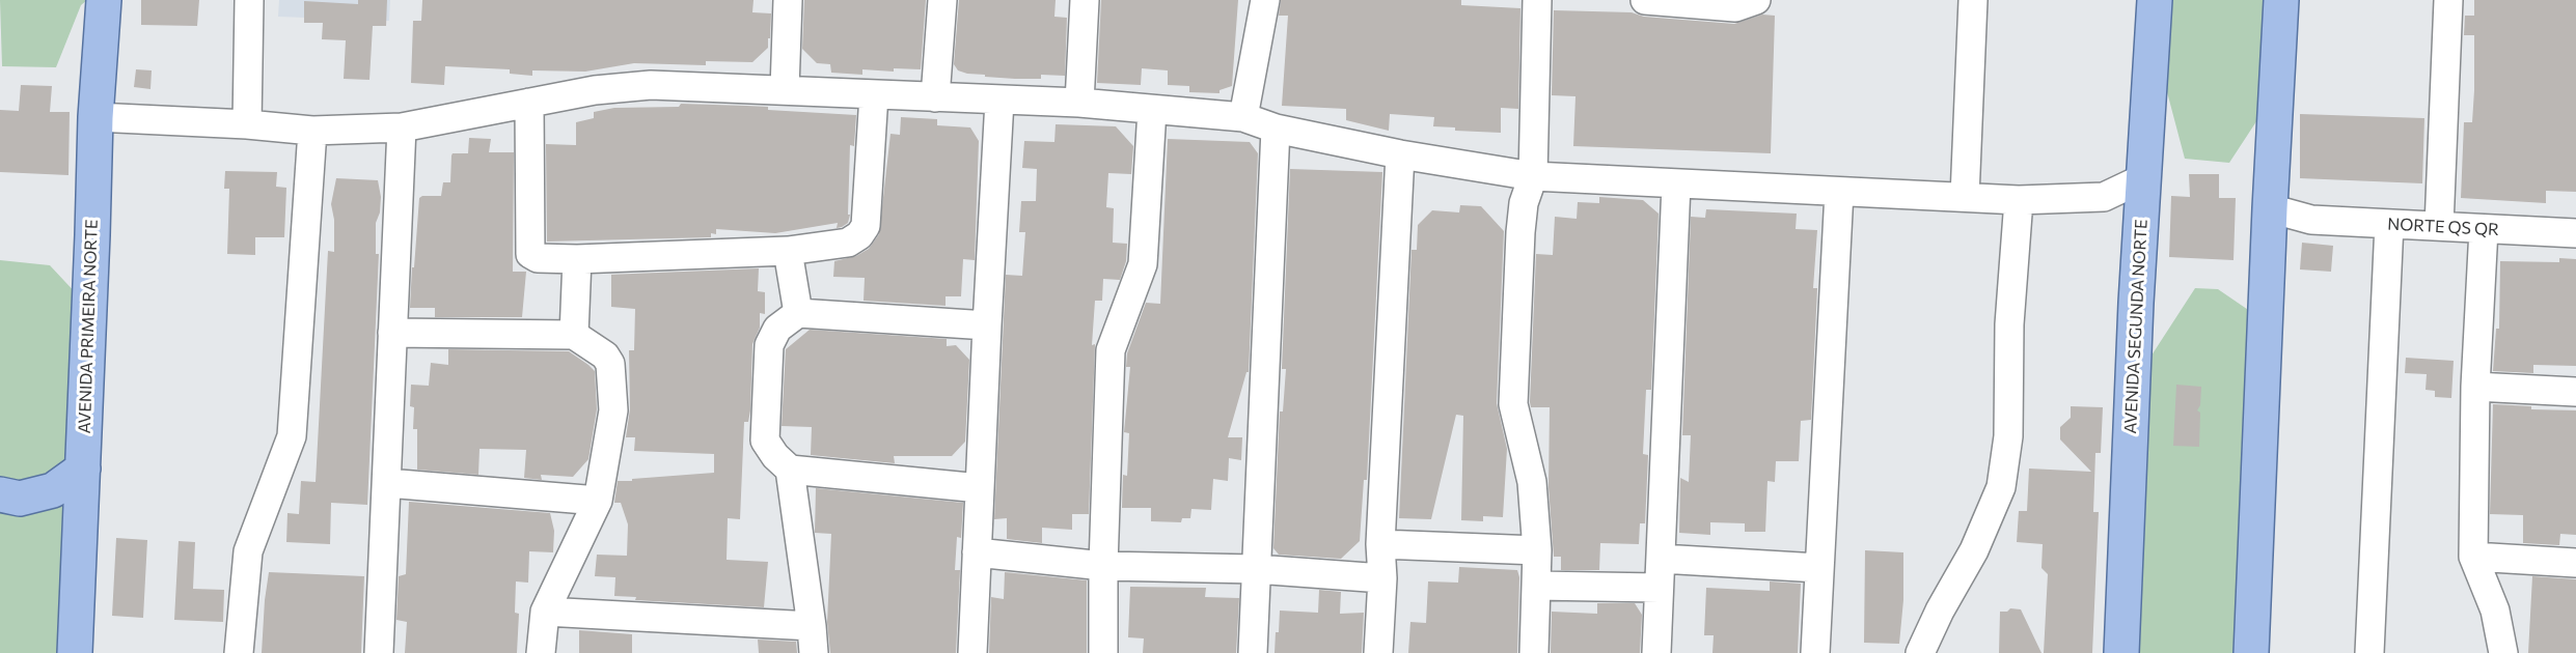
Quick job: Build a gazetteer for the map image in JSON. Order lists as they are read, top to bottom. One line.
{"streets":{"main road":["AVENIDA PRIMEIRA NORTE","AVENIDA SEGUNDA NORTE"],"street":["NORTE QS QR"]}}
